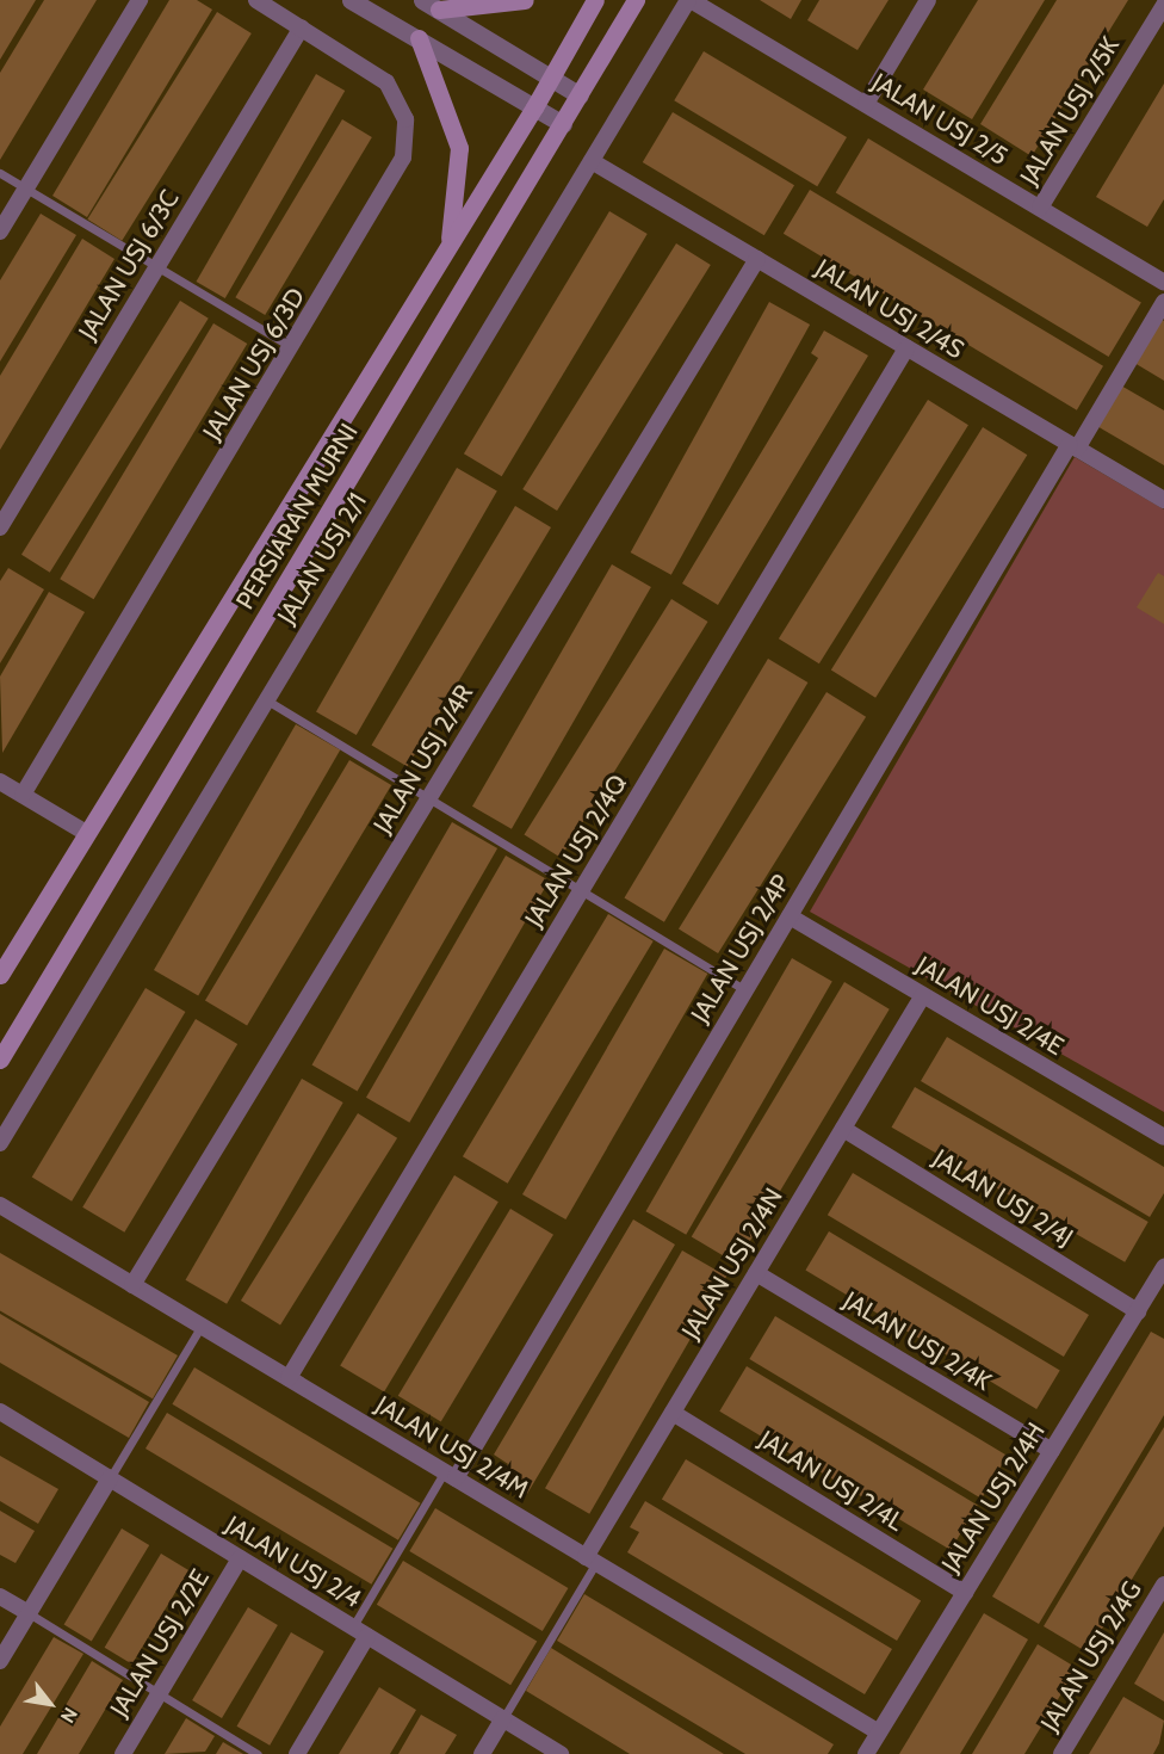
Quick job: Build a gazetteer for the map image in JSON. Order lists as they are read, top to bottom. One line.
{"streets":{"main road":["PERSIARAN MURNI"],"street":["JALAN USJ 2/5K","JALAN USJ 2/5","JALAN USJ 6/3C","JALAN USJ 2/4S","JALAN USJ 6/3D","JALAN USJ 2/1","JALAN USJ 2/4R","JALAN USJ 2/4Q","JALAN USJ 2/4P","JALAN USJ 2/4E","JALAN USJ 2/4J","JALAN USJ 2/4N","JALAN USJ 2/4K","JALAN USJ 2/4M","JALAN USJ 2/4L","JALAN USJ 2/4H","JALAN USJ 2/4","JALAN USJ 2/2E","JALAN USJ 2/4G"]},"crossings":[["JALAN USJ 2/5K","JALAN USJ 2/5"],["JALAN USJ 2/5","JALAN USJ 2/1"],["JALAN USJ 6/3C","JALAN USJ 6/3D"],["JALAN USJ 2/4S","JALAN USJ 2/1"],["JALAN USJ 2/4S","JALAN USJ 2/4R"],["JALAN USJ 2/4S","JALAN USJ 2/4Q"],["JALAN USJ 2/4S","JALAN USJ 2/4P"],["JALAN USJ 2/4R","JALAN USJ 2/4M"],["JALAN USJ 2/4Q","JALAN USJ 2/4M"],["JALAN USJ 2/4P","JALAN USJ 2/4E"],["JALAN USJ 2/4P","JALAN USJ 2/4M"],["JALAN USJ 2/4E","JALAN USJ 2/4N"],["JALAN USJ 2/4J","JALAN USJ 2/4N"],["JALAN USJ 2/4J","JALAN USJ 2/4H"],["JALAN USJ 2/4N","JALAN USJ 2/4K"],["JALAN USJ 2/4N","JALAN USJ 2/4M"],["JALAN USJ 2/4N","JALAN USJ 2/4L"],["JALAN USJ 2/4K","JALAN USJ 2/4H"],["JALAN USJ 2/4M","JALAN USJ 2/4H"],["JALAN USJ 2/4L","JALAN USJ 2/4H"],["JALAN USJ 2/4","JALAN USJ 2/2E"]],"north":"bottom right"}
